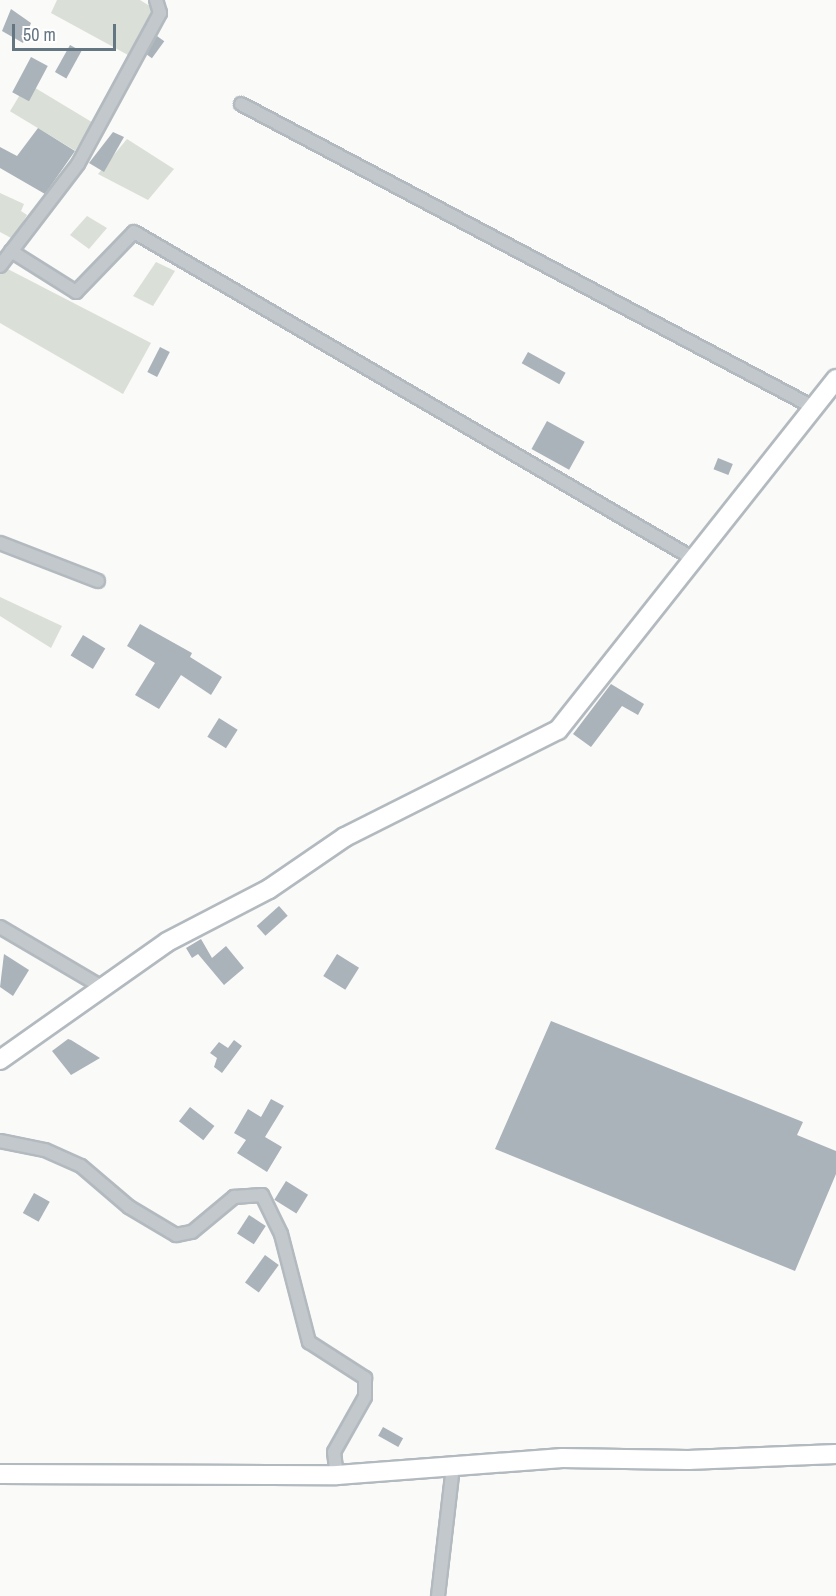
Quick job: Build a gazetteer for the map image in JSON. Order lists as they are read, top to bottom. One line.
{"scale_bar":"50 m"}
